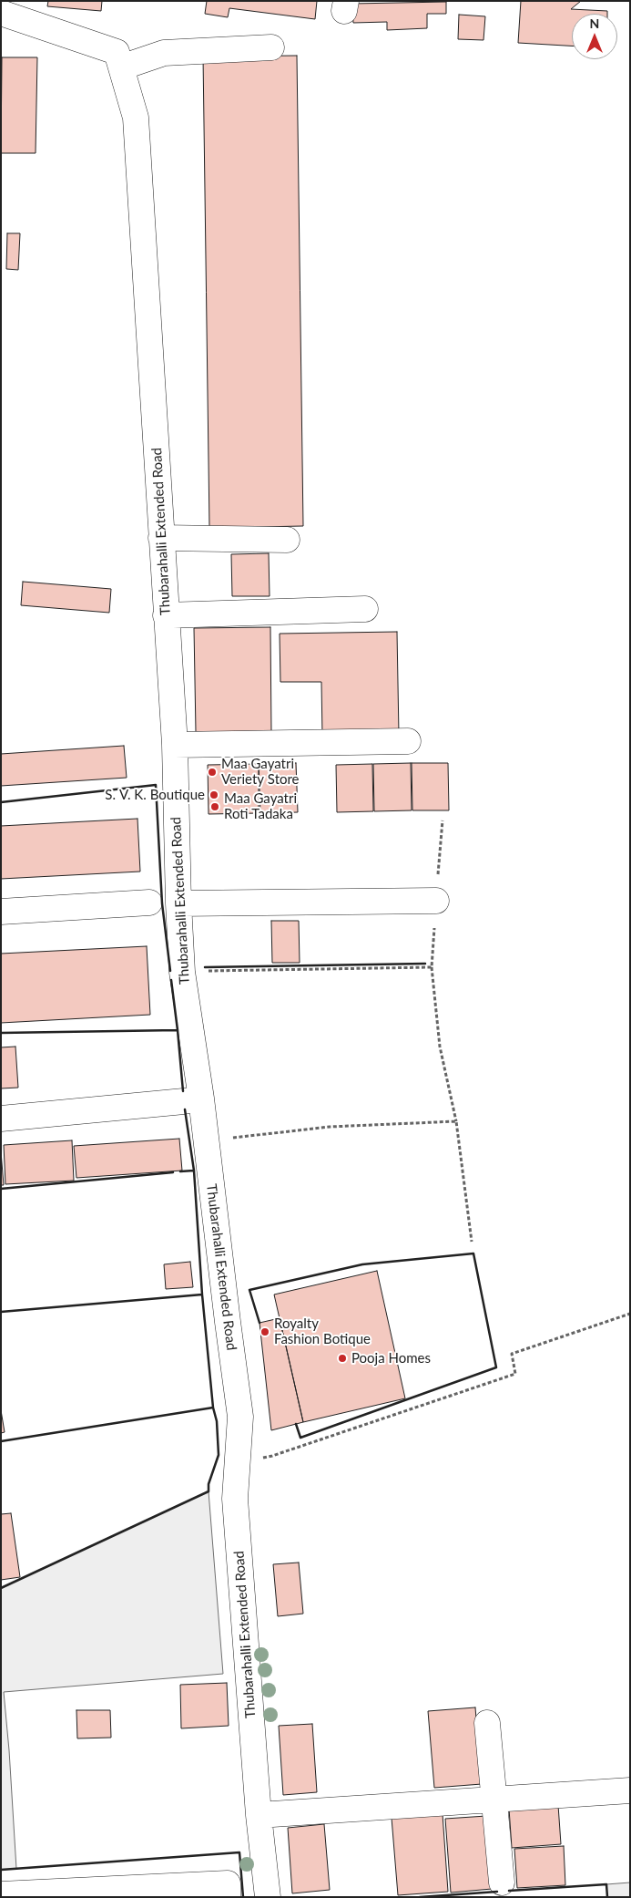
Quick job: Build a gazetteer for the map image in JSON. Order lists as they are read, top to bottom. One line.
{"streets":{"street":["Thubarahalli Extended Road"]},"places":["Maa Gayatri Veriety Store","S. V. K. Boutique","Maa Gayatri Roti Tadaka","Royalty Fashion Botique","Pooja Homes"],"north":"top"}
